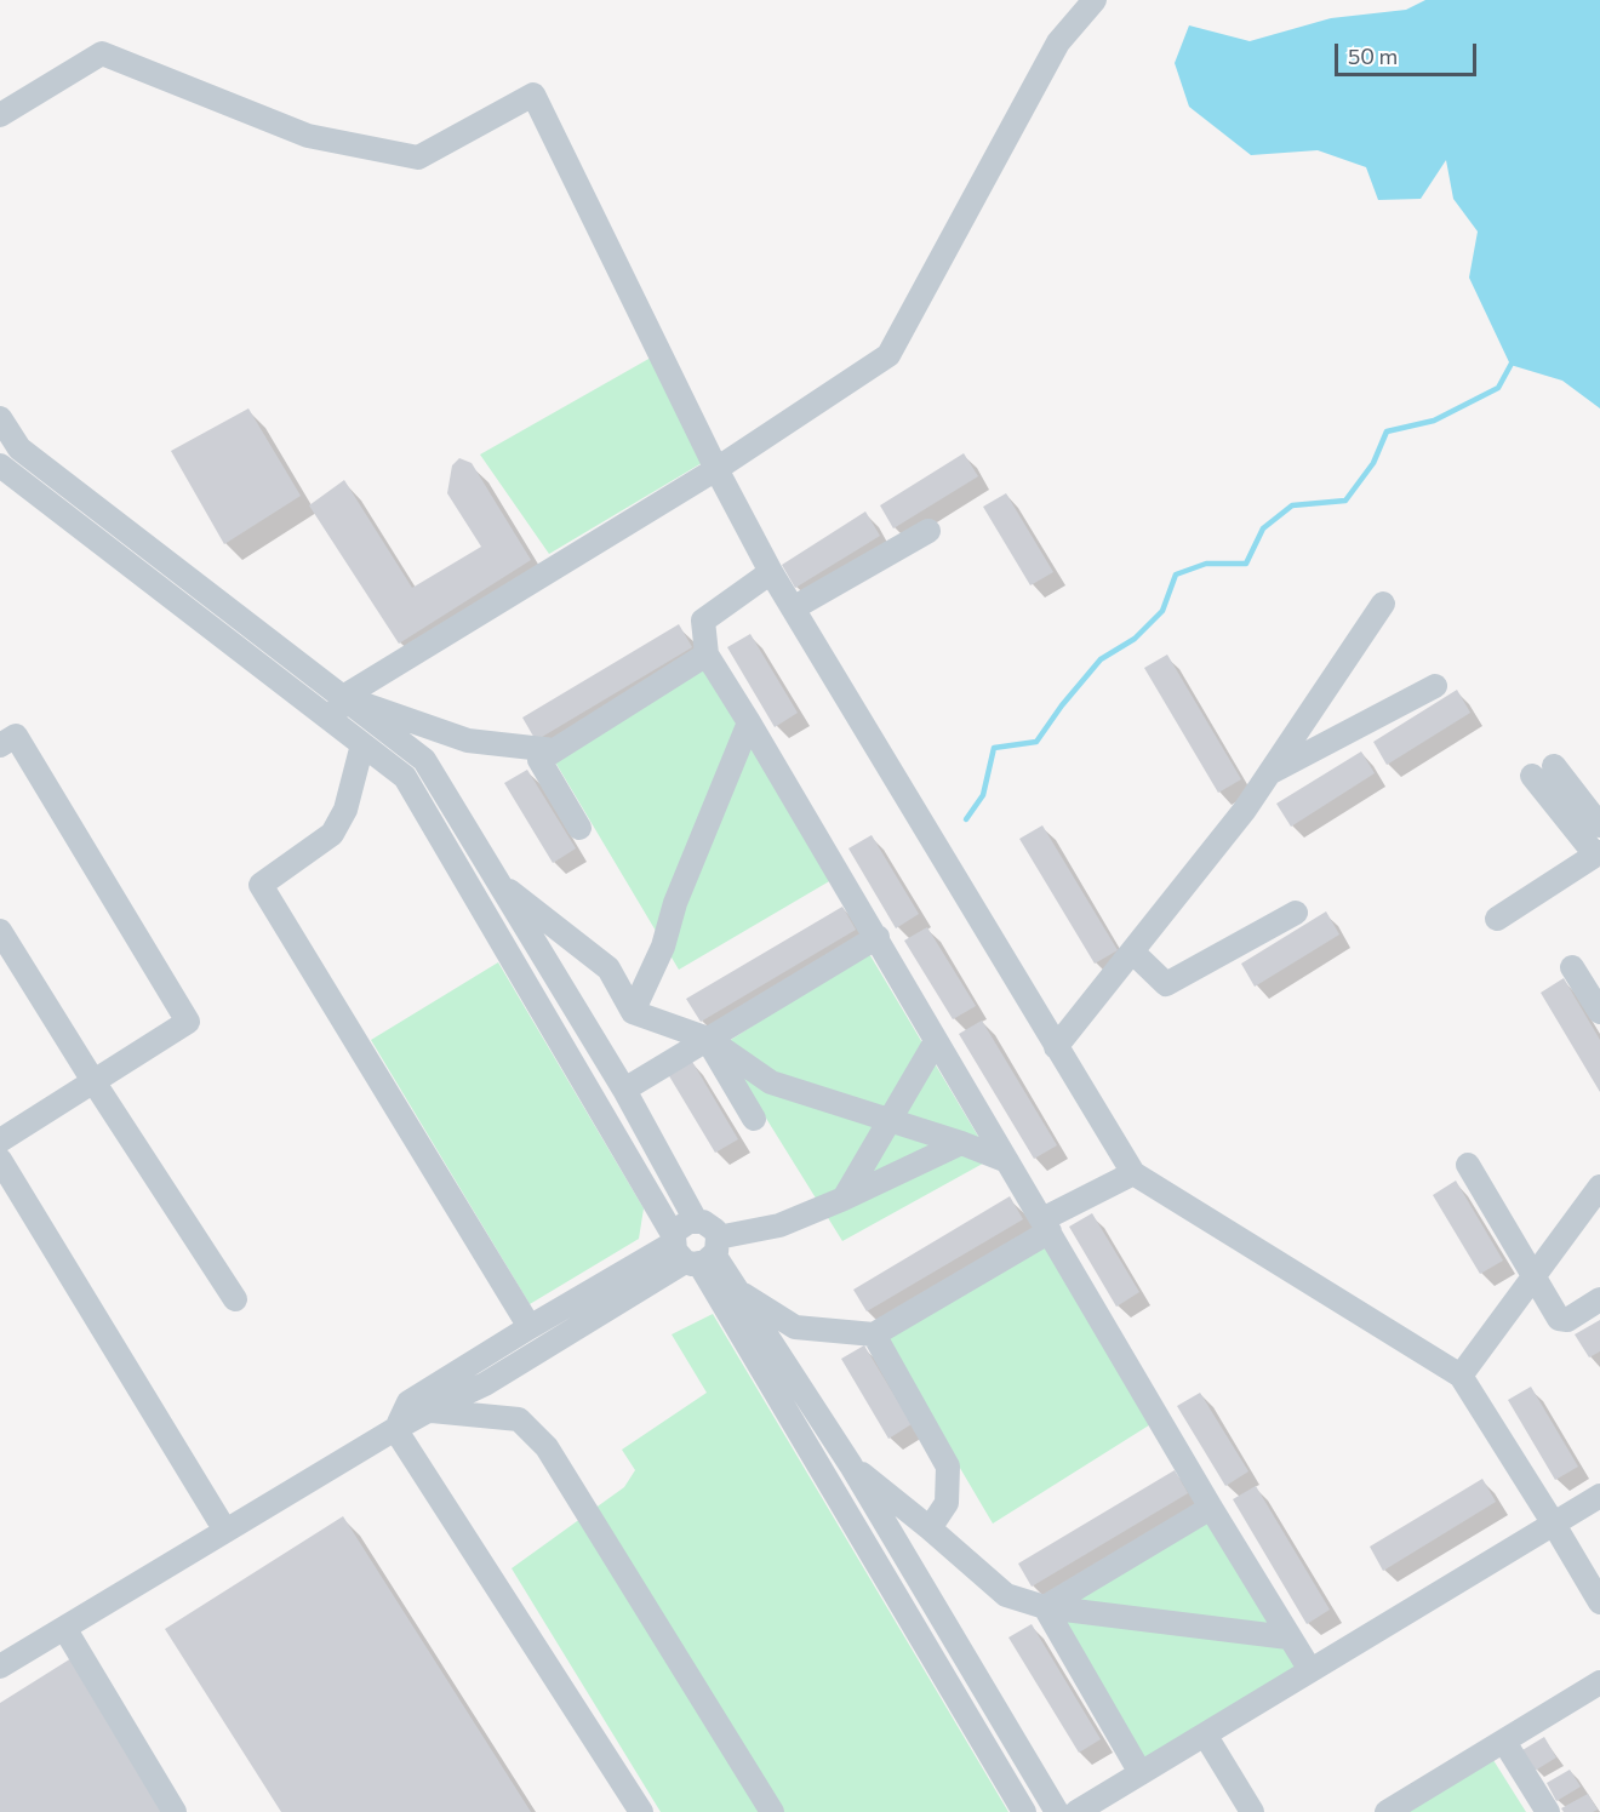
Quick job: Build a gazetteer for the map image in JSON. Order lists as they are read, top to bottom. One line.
{"scale_bar":"50 m"}
